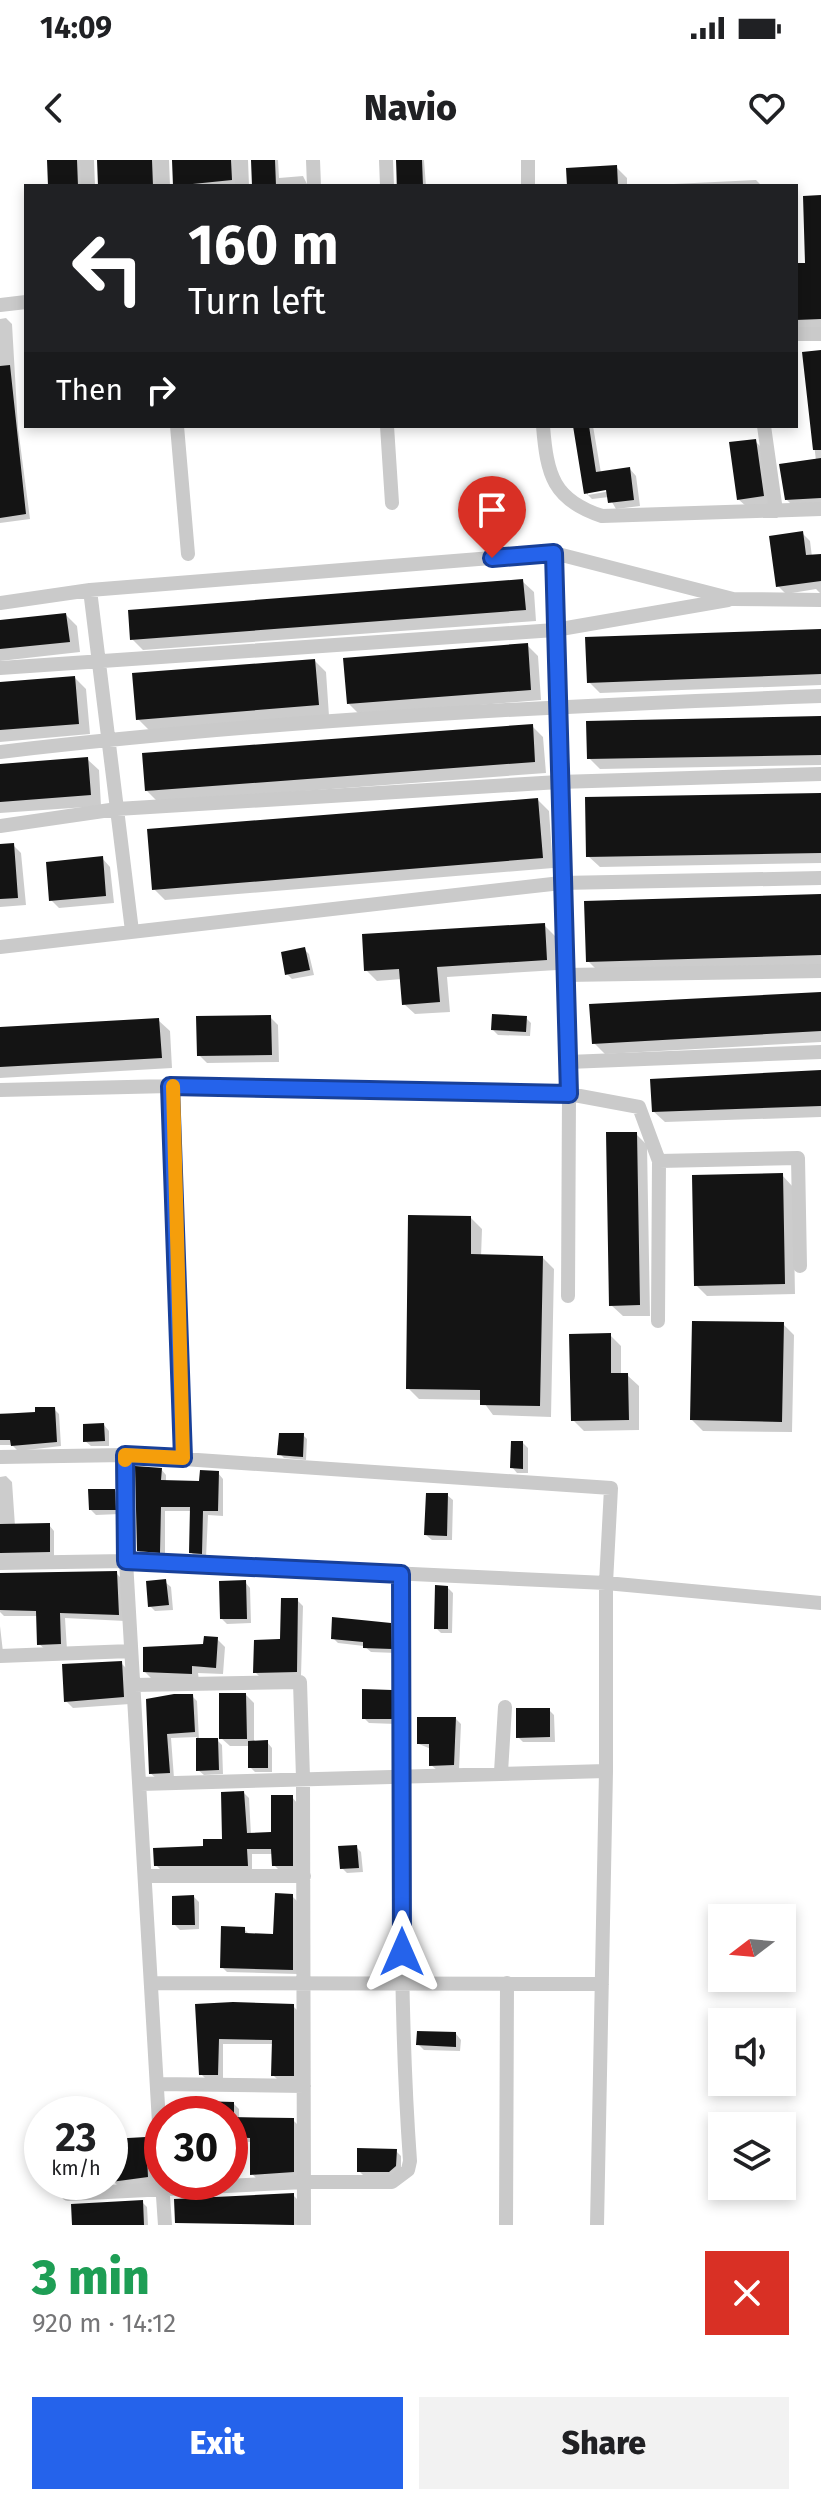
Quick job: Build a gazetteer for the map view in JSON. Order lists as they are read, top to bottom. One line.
{"north":"left","page":{"status":"14:09","header":"Navio","turn":["160 m","Turn left"],"then":"Then","speed":"23 km/h","limit":"30","heading":["3 min","920 m · 14:12"],"buttons":["Exit","Share"]}}
